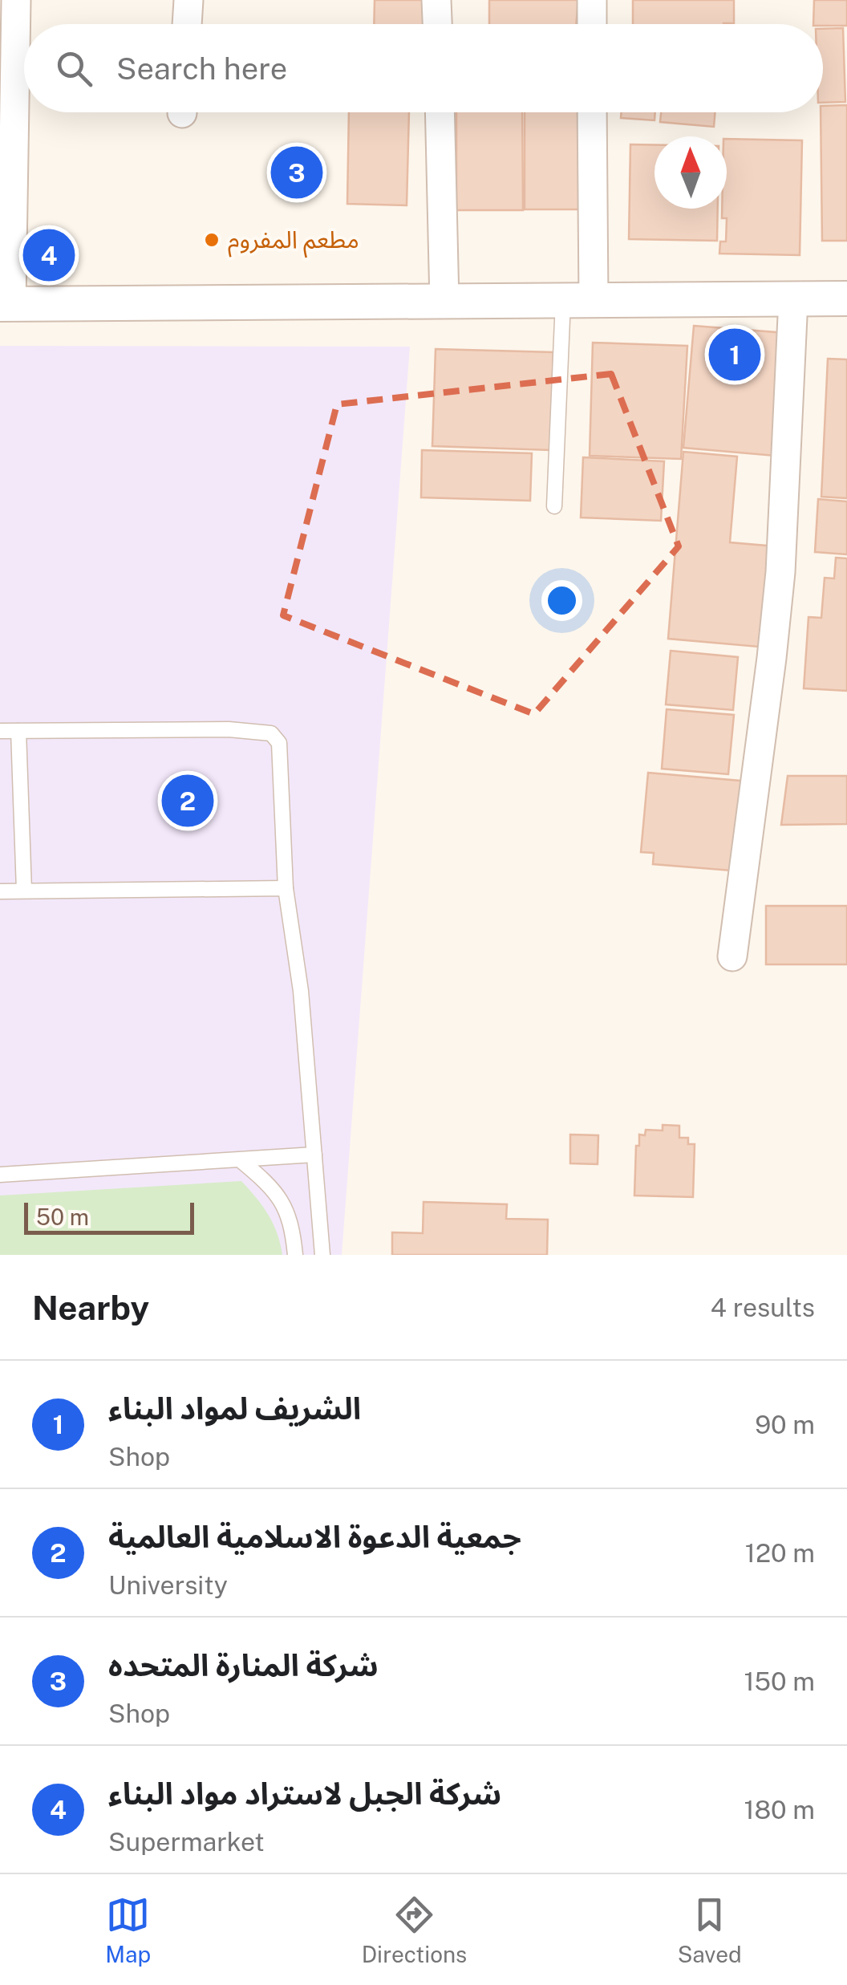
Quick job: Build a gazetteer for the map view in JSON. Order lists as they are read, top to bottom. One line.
{"places":["مطعم المفروم"],"scale_bar":"50 m","north":"top","page":{"search":"Search here","pins":["3","4","1","2"],"scale":"50 m","heading":["Nearby","4 results"],"list":[{"mark":"1","name":"الشريف لمواد البناء","note":"Shop","value":"90 m"},{"mark":"2","name":"جمعية الدعوة الاسلامية العالمية","note":"University","value":"120 m"},{"mark":"3","name":"شركة المنارة المتحده","note":"Shop","value":"150 m"},{"mark":"4","name":"شركة الجبل لاستراد مواد البناء","note":"Supermarket","value":"180 m"}],"nav":["Map","Directions","Saved"]}}
